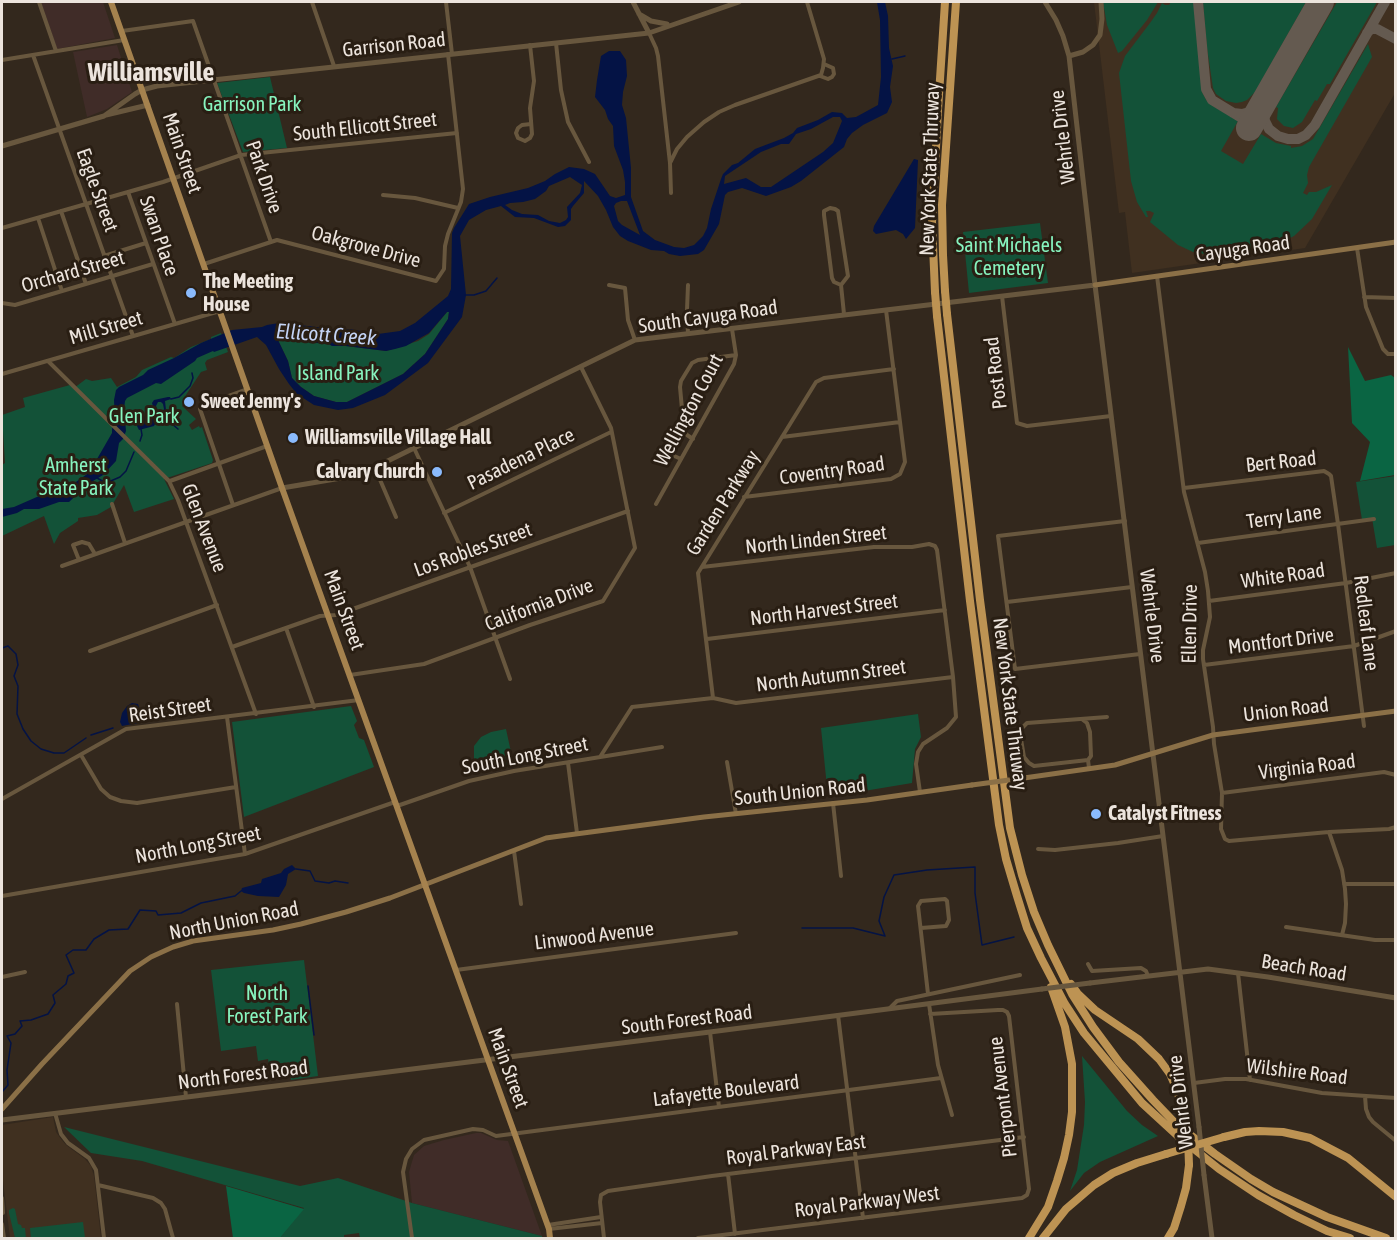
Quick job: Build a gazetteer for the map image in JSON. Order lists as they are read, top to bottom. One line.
{"streets":{"highway":["New York State Thruway"],"main road":["Main Street","Cayuga Road","Union Road","South Union Road","North Union Road"],"street":["Garrison Road","South Ellicott Street","Wehrle Drive","Park Drive","Eagle Street","Swan Place","Oakgrove Drive","Orchard Street","South Cayuga Road","Mill Street","Post Road","Wellington Court","Pasadena Place","Bert Road","Coventry Road","Garden Parkway","Terry Lane","Glen Avenue","North Linden Street","Los Robles Street","White Road","California Drive","North Harvest Street","Redleaf Lane","Ellen Drive","Montfort Drive","North Autumn Street","Reist Street","South Long Street","Virginia Road","North Long Street","Linwood Avenue","Beach Road","South Forest Road","Wilshire Road","North Forest Road","Lafayette Boulevard","Pierpont Avenue","Royal Parkway East","Royal Parkway West"]},"crossings":[["Garrison Road","Main Street"],["Garrison Road","Park Drive"],["Garrison Road","Oakgrove Drive"],["South Ellicott Street","Main Street"],["South Ellicott Street","Park Drive"],["South Ellicott Street","Eagle Street"],["South Ellicott Street","Swan Place"],["South Ellicott Street","Oakgrove Drive"],["Wehrle Drive","Cayuga Road"],["Wehrle Drive","South Cayuga Road"],["Wehrle Drive","Post Road"],["Wehrle Drive","South Union Road"],["Wehrle Drive","South Forest Road"],["Wehrle Drive","Wilshire Road"],["Main Street","Park Drive"],["Main Street","Oakgrove Drive"],["Main Street","South Cayuga Road"],["Main Street","Mill Street"],["Main Street","Los Robles Street"],["Main Street","California Drive"],["Main Street","Reist Street"],["Main Street","South Long Street"],["Main Street","South Union Road"],["Main Street","North Long Street"],["Main Street","North Union Road"],["Main Street","Linwood Avenue"],["Main Street","South Forest Road"],["Main Street","North Forest Road"],["Main Street","Lafayette Boulevard"],["Park Drive","Oakgrove Drive"],["Eagle Street","Orchard Street"],["Eagle Street","Mill Street"],["Swan Place","Orchard Street"],["Swan Place","Mill Street"],["Cayuga Road","South Cayuga Road"],["Cayuga Road","Ellen Drive"],["South Cayuga Road","Post Road"],["South Cayuga Road","Wellington Court"],["South Cayuga Road","Coventry Road"],["South Cayuga Road","California Drive"],["Mill Street","Glen Avenue"],["Pasadena Place","California Drive"],["Bert Road","Terry Lane"],["Bert Road","Redleaf Lane"],["Bert Road","Ellen Drive"],["Coventry Road","Garden Parkway"],["Garden Parkway","North Linden Street"],["Garden Parkway","North Harvest Street"],["Garden Parkway","North Autumn Street"],["Terry Lane","Redleaf Lane"],["Terry Lane","Ellen Drive"],["Glen Avenue","Los Robles Street"],["Glen Avenue","Reist Street"],["North Linden Street","North Harvest Street"],["Los Robles Street","California Drive"],["White Road","Redleaf Lane"],["White Road","Ellen Drive"],["Redleaf Lane","Montfort Drive"],["Redleaf Lane","Union Road"],["Ellen Drive","Montfort Drive"],["Ellen Drive","Union Road"],["Ellen Drive","Virginia Road"],["Union Road","South Union Road"],["South Long Street","North Long Street"],["South Union Road","North Union Road"],["Beach Road","South Forest Road"],["South Forest Road","North Forest Road"],["Pierpont Avenue","Royal Parkway East"],["Pierpont Avenue","Royal Parkway West"]],"districts":["Williamsville"],"water":["Ellicott Creek"],"parks":["Garrison Park","Saint Michaels Cemetery","Island Park","Glen Park","Amherst State Park","North Forest Park"],"places":["The Meeting House","Sweet Jenny's","Williamsville Village Hall","Calvary Church","Catalyst Fitness"]}
